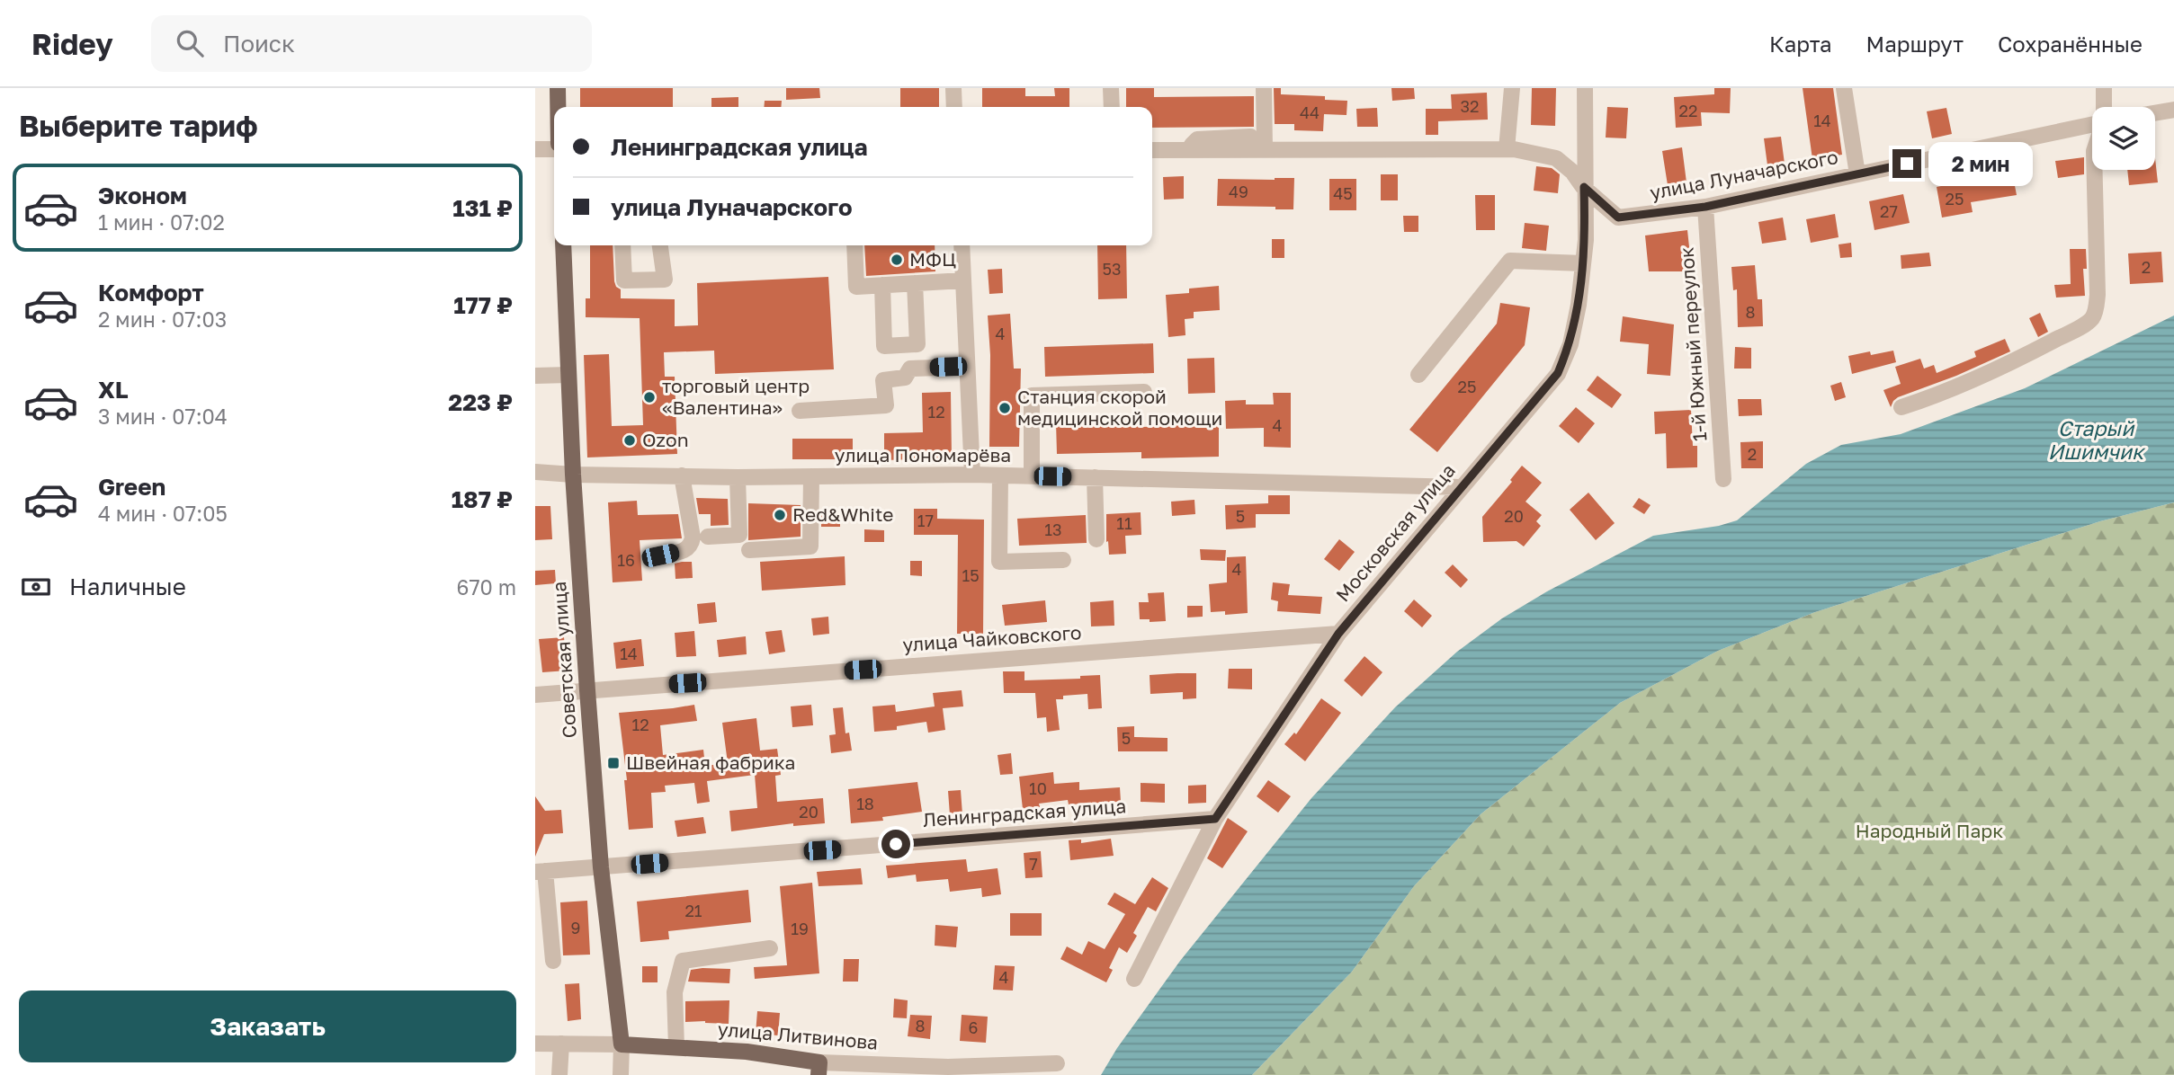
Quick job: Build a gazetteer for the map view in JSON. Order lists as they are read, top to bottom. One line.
{"streets":{"main road":["Советская улица","улица Литвинова"],"street":["улица Луначарского","1-й Южный переулок","улица Пономарёва","Московская улица","улица Чайковского","Ленинградская улица"]},"crossings":[["улица Луначарского","1-й Южный переулок"],["улица Луначарского","Московская улица"],["улица Пономарёва","Московская улица"],["улица Пономарёва","Советская улица"],["Московская улица","улица Чайковского"],["Московская улица","Ленинградская улица"],["улица Чайковского","Советская улица"],["Советская улица","Ленинградская улица"],["Советская улица","улица Литвинова"]],"water":["Старый Ишимчик"],"parks":["Народный Парк"],"places":{"other":["МФЦ","торговый центр «Валентина»","Станция скорой медицинской помощи","Ozon","Red&White"],"transit":["Швейная фабрика"]},"house_numbers":["32","22","44","14","49","45","25","27","2","53","8","4","25","12","4","2","5","20","17","11","13","16","4","15","14","12","5","10","18","20","7","21","9","19","4","8","6"],"page":{"header":"Ridey","search":"Поиск","nav":["Карта","Маршрут","Сохранённые"],"heading":"Выберите тариф","banner":["Ленинградская улица","улица Луначарского"],"bubble":"2 мин","list":[{"name":"Эконом","note":"1 мин · 07:02","value":"131 ₽"},{"name":"Комфорт","note":"2 мин · 07:03","value":"177 ₽"},{"name":"XL","note":"3 мин · 07:04","value":"223 ₽"},{"name":"Green","note":"4 мин · 07:05","value":"187 ₽"}],"pay":["Наличные","670 m"],"buttons":"Заказать"}}
